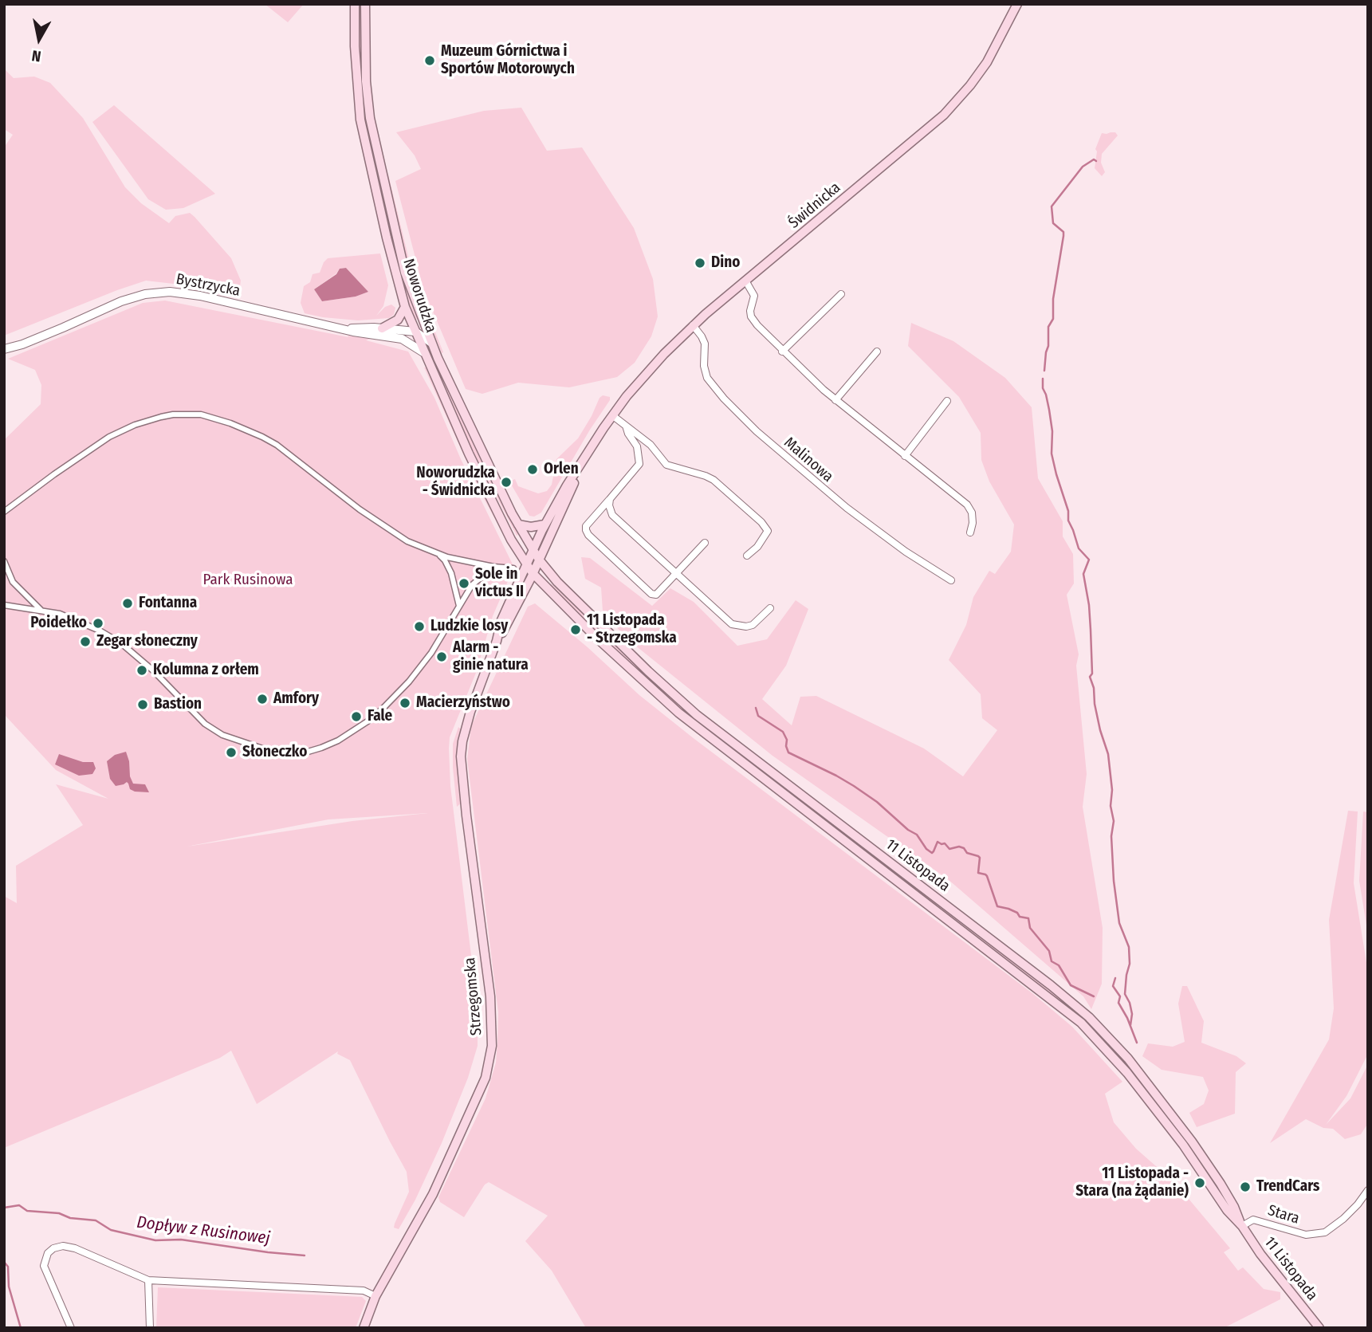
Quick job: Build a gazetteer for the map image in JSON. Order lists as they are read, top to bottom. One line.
{"streets":{"main road":["Świdnicka","Noworudzka","11 Listopada","Strzegomska"],"street":["Bystrzycka","Malinowa","Stara"]},"crossings":[["Świdnicka","Noworudzka"],["Świdnicka","Malinowa"],["Świdnicka","11 Listopada"],["Świdnicka","Strzegomska"],["Bystrzycka","Noworudzka"],["Noworudzka","11 Listopada"],["Noworudzka","Strzegomska"],["11 Listopada","Strzegomska"],["11 Listopada","Stara"]],"water":["Dopływ z Rusinowej"],"parks":["Park Rusinowa"],"places":["Muzeum Górnictwa i Sportów Motorowych","Dino","Orlen","Noworudzka - Świdnicka","Sole in victus II","Fontanna","Poidełko","Ludzkie losy","11 Listopada - Strzegomska","Zegar słoneczny","Alarm - ginie natura","Kolumna z orłem","Amfory","Macierzyństwo","Bastion","Fale","Słoneczko","11 Listopada - Stara (na żądanie)","TrendCars"],"north":"bottom"}
